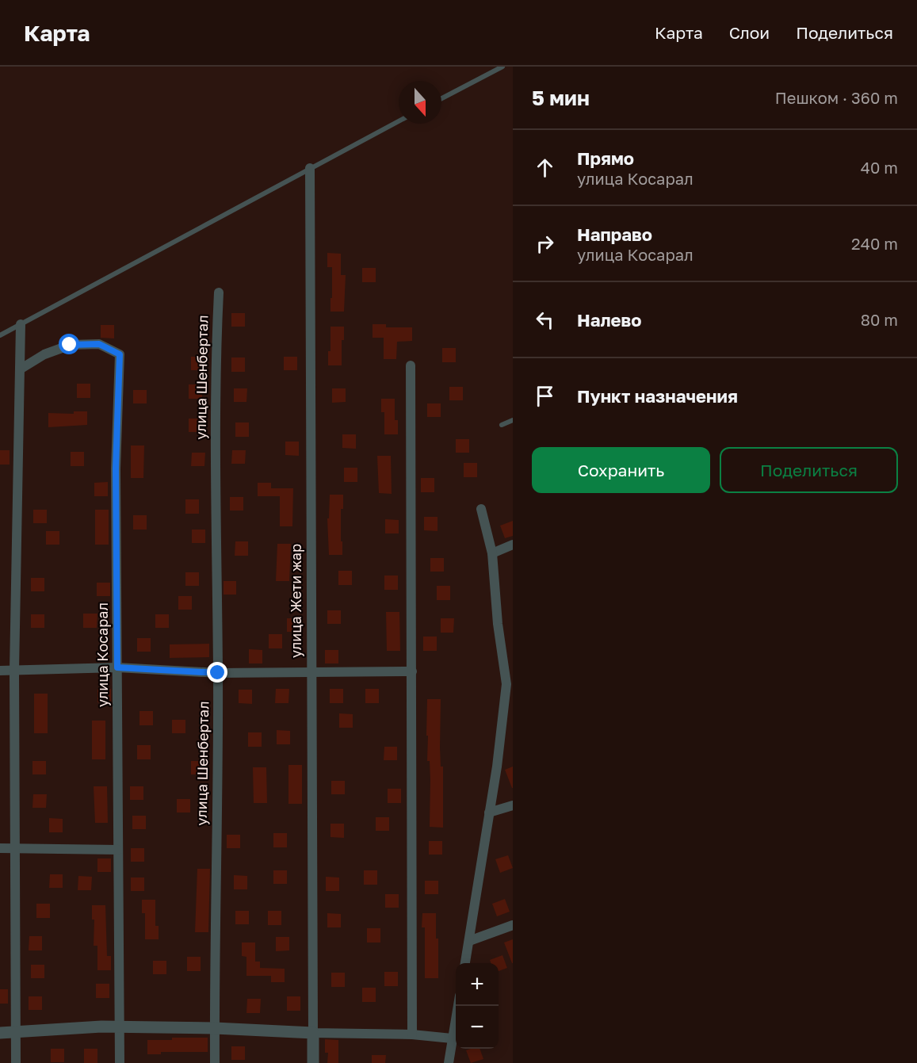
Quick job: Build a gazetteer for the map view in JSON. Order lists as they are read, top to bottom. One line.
{"streets":{"street":["улица Шенбертал","улица Жети жар","улица Косарал"]},"north":"bottom","page":{"header":"Карта","nav":["Карта","Слои","Поделиться"],"heading":["5 мин","Пешком · 360 m"],"list":[["Прямо","улица Косарал","40 m"],["Направо","улица Косарал","240 m"],["Налево","80 m"],"Пункт назначения"],"buttons":["Сохранить","Поделиться"],"map_buttons":["+","−"]}}
